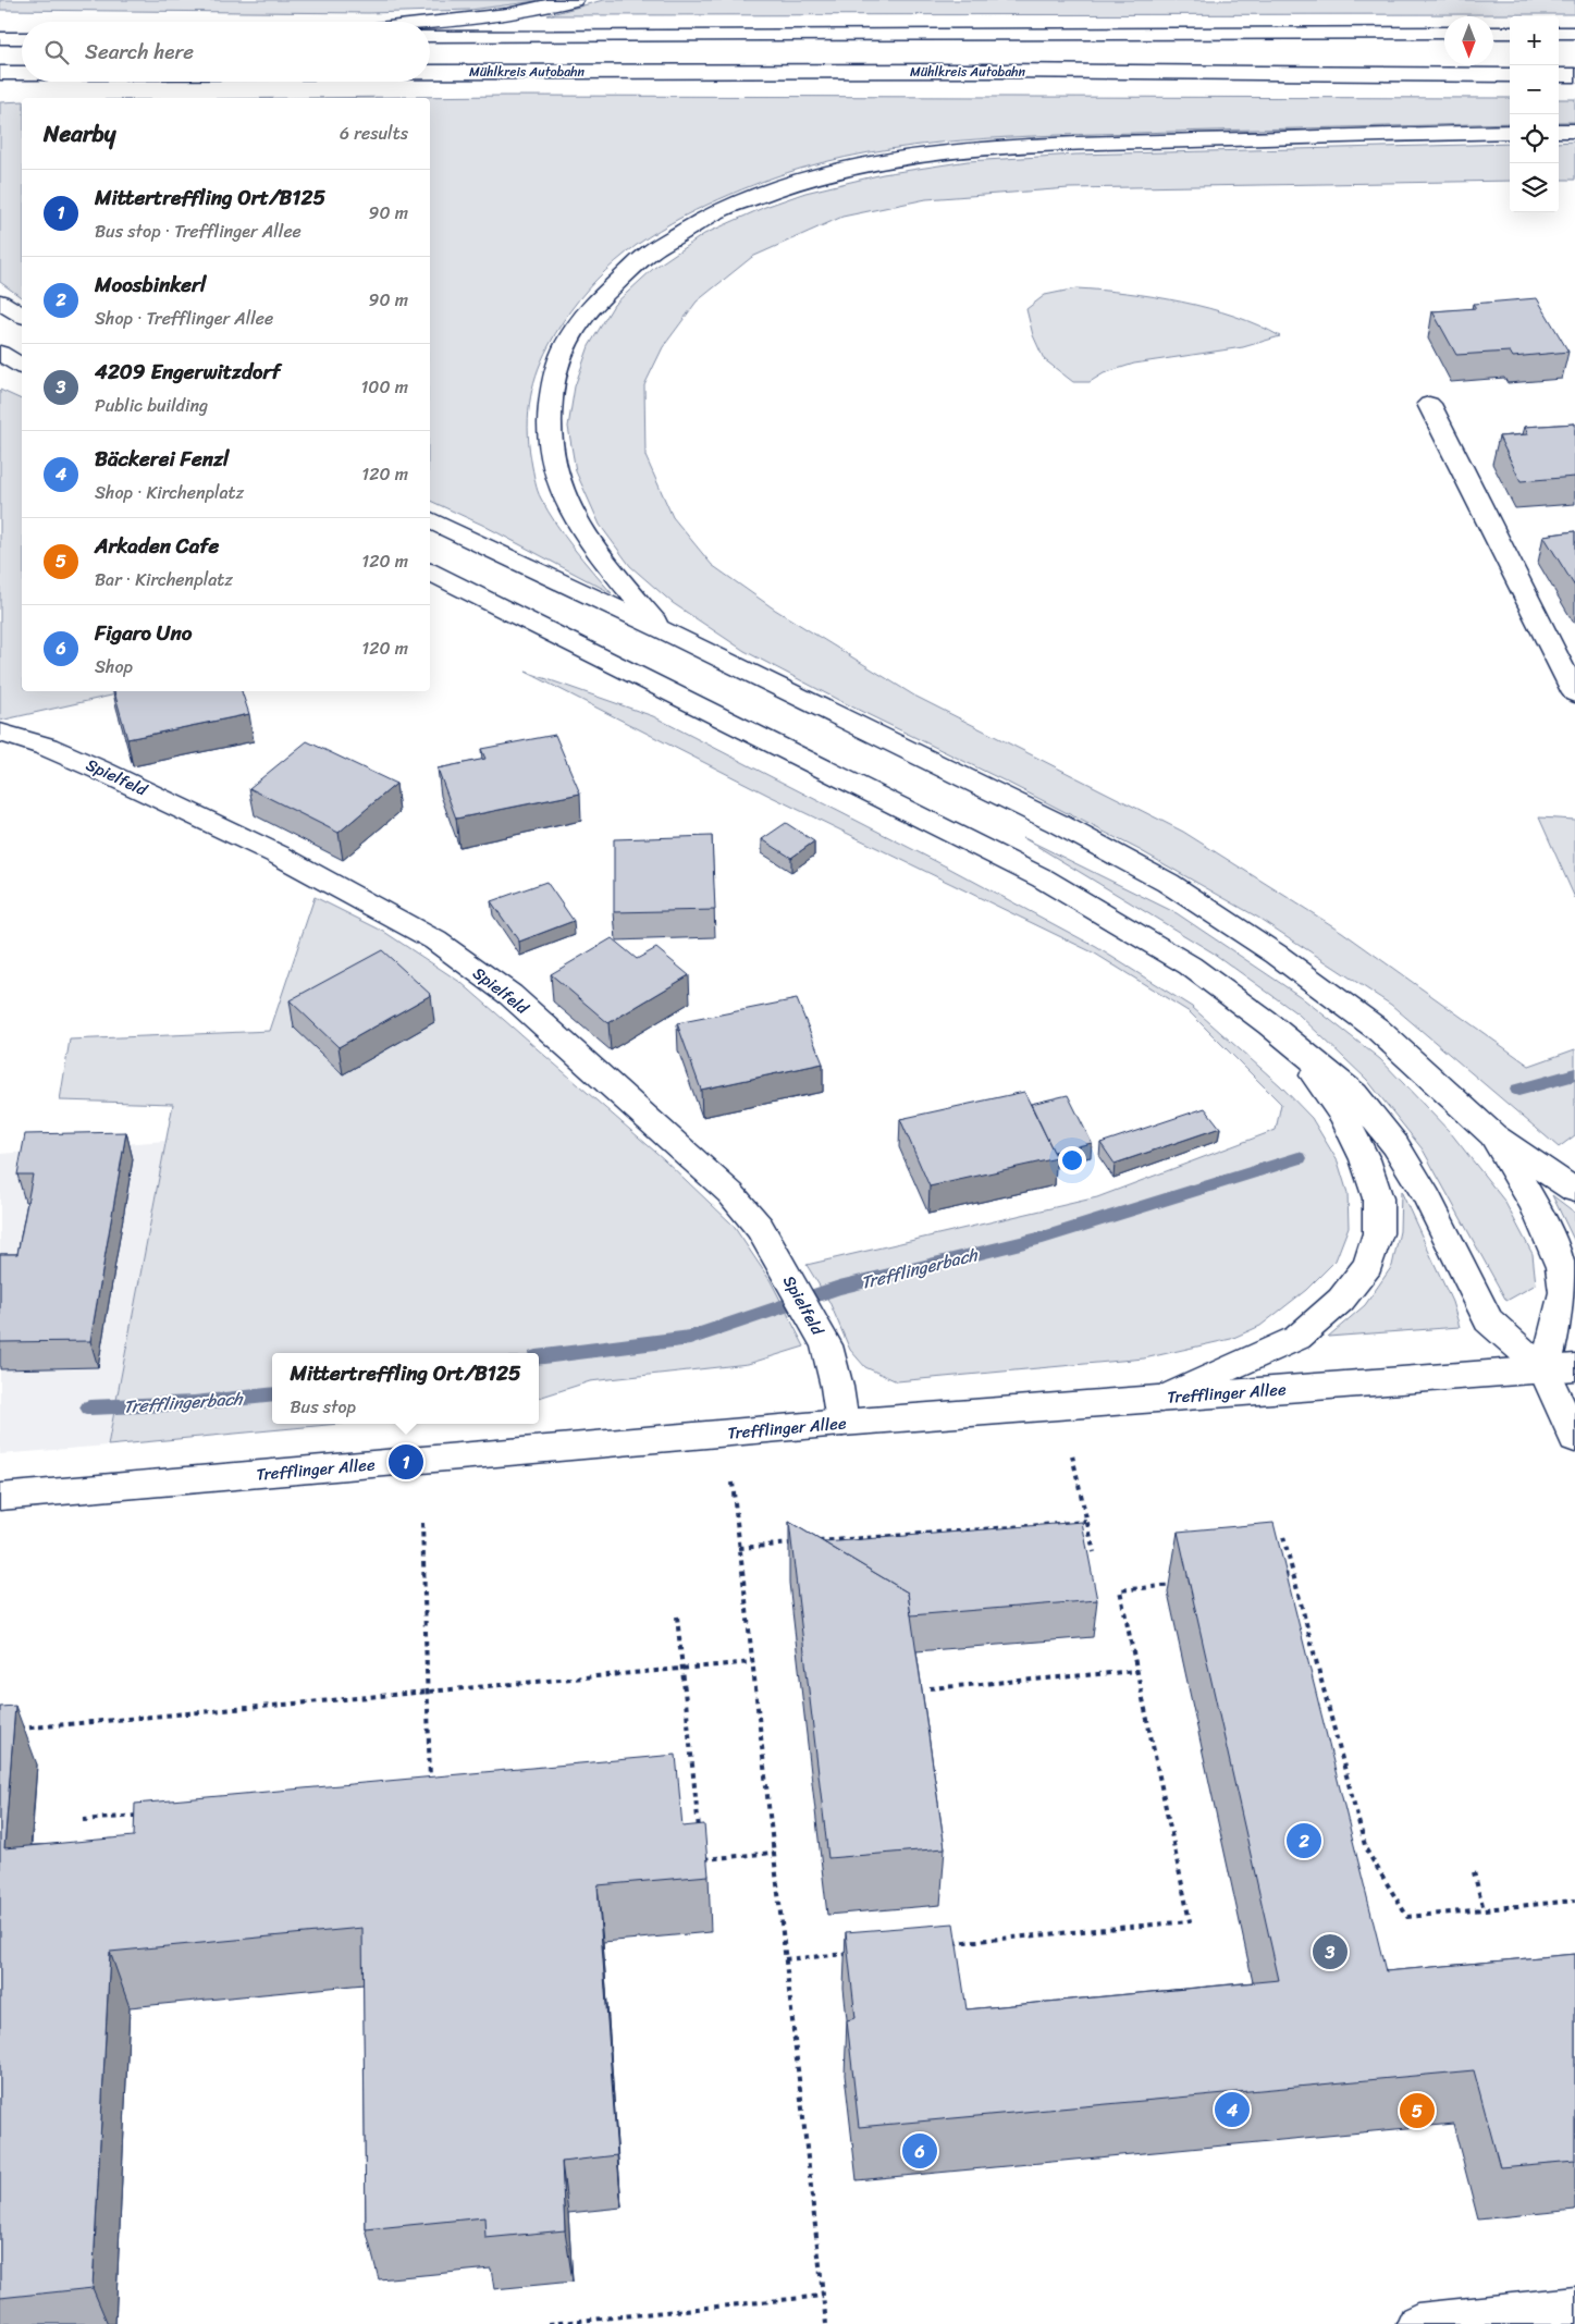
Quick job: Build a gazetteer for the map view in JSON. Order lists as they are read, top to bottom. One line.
{"streets":{"main road":["Mühlkreis Autobahn","Spielfeld","Trefflinger Allee"]},"crossings":[["Spielfeld","Trefflinger Allee"]],"water":["Trefflingerbach"],"north":"bottom","page":{"map_buttons":["+","−"],"search":"Search here","heading":["Nearby","6 results"],"list":[{"mark":"1","name":"Mittertreffling Ort/B125","note":"Bus stop · Trefflinger Allee","value":"90 m"},{"mark":"2","name":"Moosbinkerl","note":"Shop · Trefflinger Allee","value":"90 m"},{"mark":"3","name":"4209 Engerwitzdorf","note":"Public building","value":"100 m"},{"mark":"4","name":"Bäckerei Fenzl","note":"Shop · Kirchenplatz","value":"120 m"},{"mark":"5","name":"Arkaden Cafe","note":"Bar · Kirchenplatz","value":"120 m"},{"mark":"6","name":"Figaro Uno","note":"Shop","value":"120 m"}],"popup":["Mittertreffling Ort/B125","Bus stop"],"pins":["1","2","3","4","5","6"]}}
